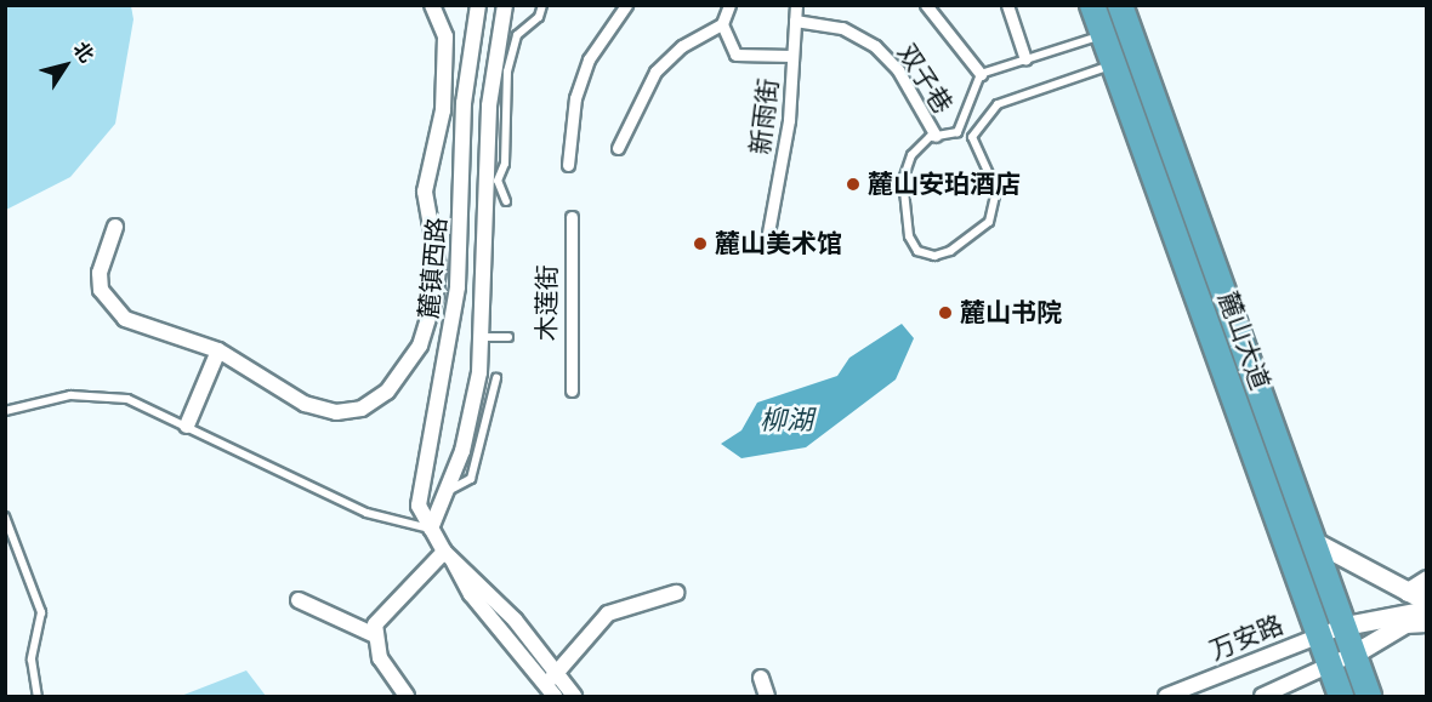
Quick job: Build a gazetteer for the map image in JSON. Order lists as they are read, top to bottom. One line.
{"streets":{"highway":["麓山大道"],"street":["双子巷","新雨街","麓镇西路","木莲街","万安路"]},"crossings":[["双子巷","新雨街"],["麓山大道","万安路"]],"water":["柳湖"],"places":["麓山安珀酒店","麓山美术馆","麓山书院"],"north":"top right"}
